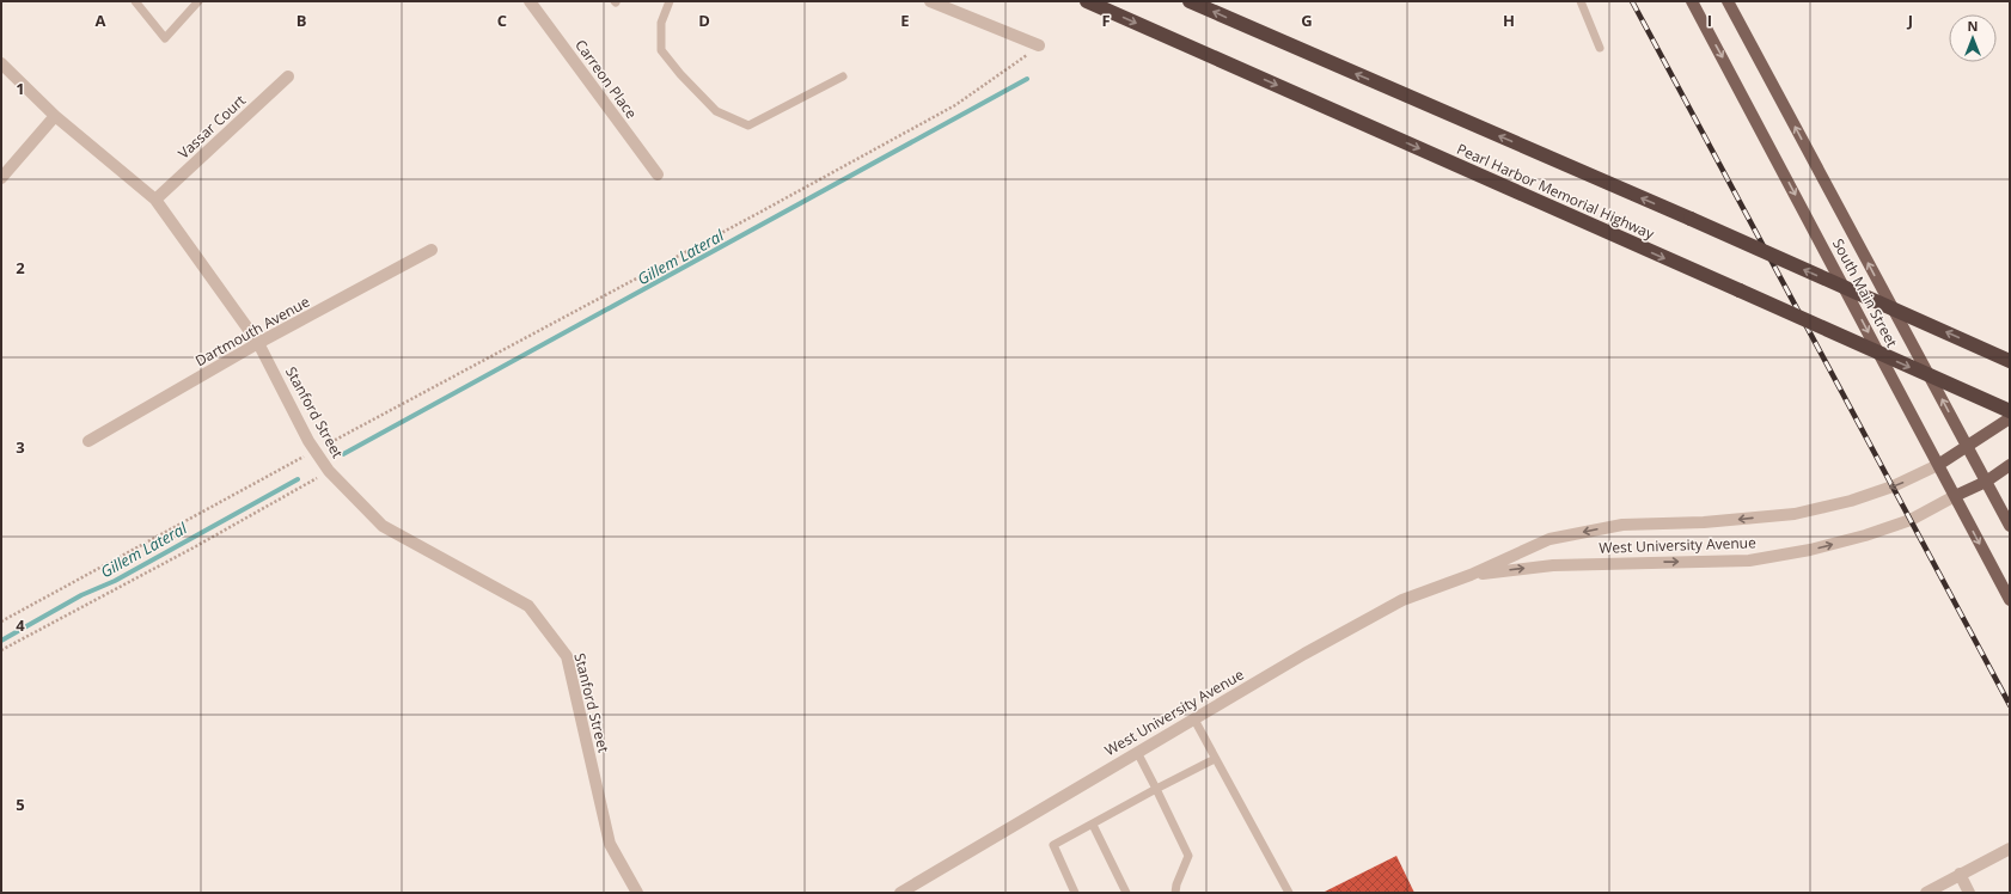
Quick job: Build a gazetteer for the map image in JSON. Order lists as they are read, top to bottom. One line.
{"streets":{"highway":["Pearl Harbor Memorial Highway"],"main road":["South Main Street","West University Avenue"],"street":["Carreon Place","Vassar Court","Dartmouth Avenue","Stanford Street"]},"crossings":[["Vassar Court","Stanford Street"],["South Main Street","West University Avenue"],["Dartmouth Avenue","Stanford Street"]],"water":["Gillem Lateral"],"north":"top","grid":{"columns":["A","B","C","D","E","F","G","H","I","J"],"rows":["1","2","3","4","5"]}}
